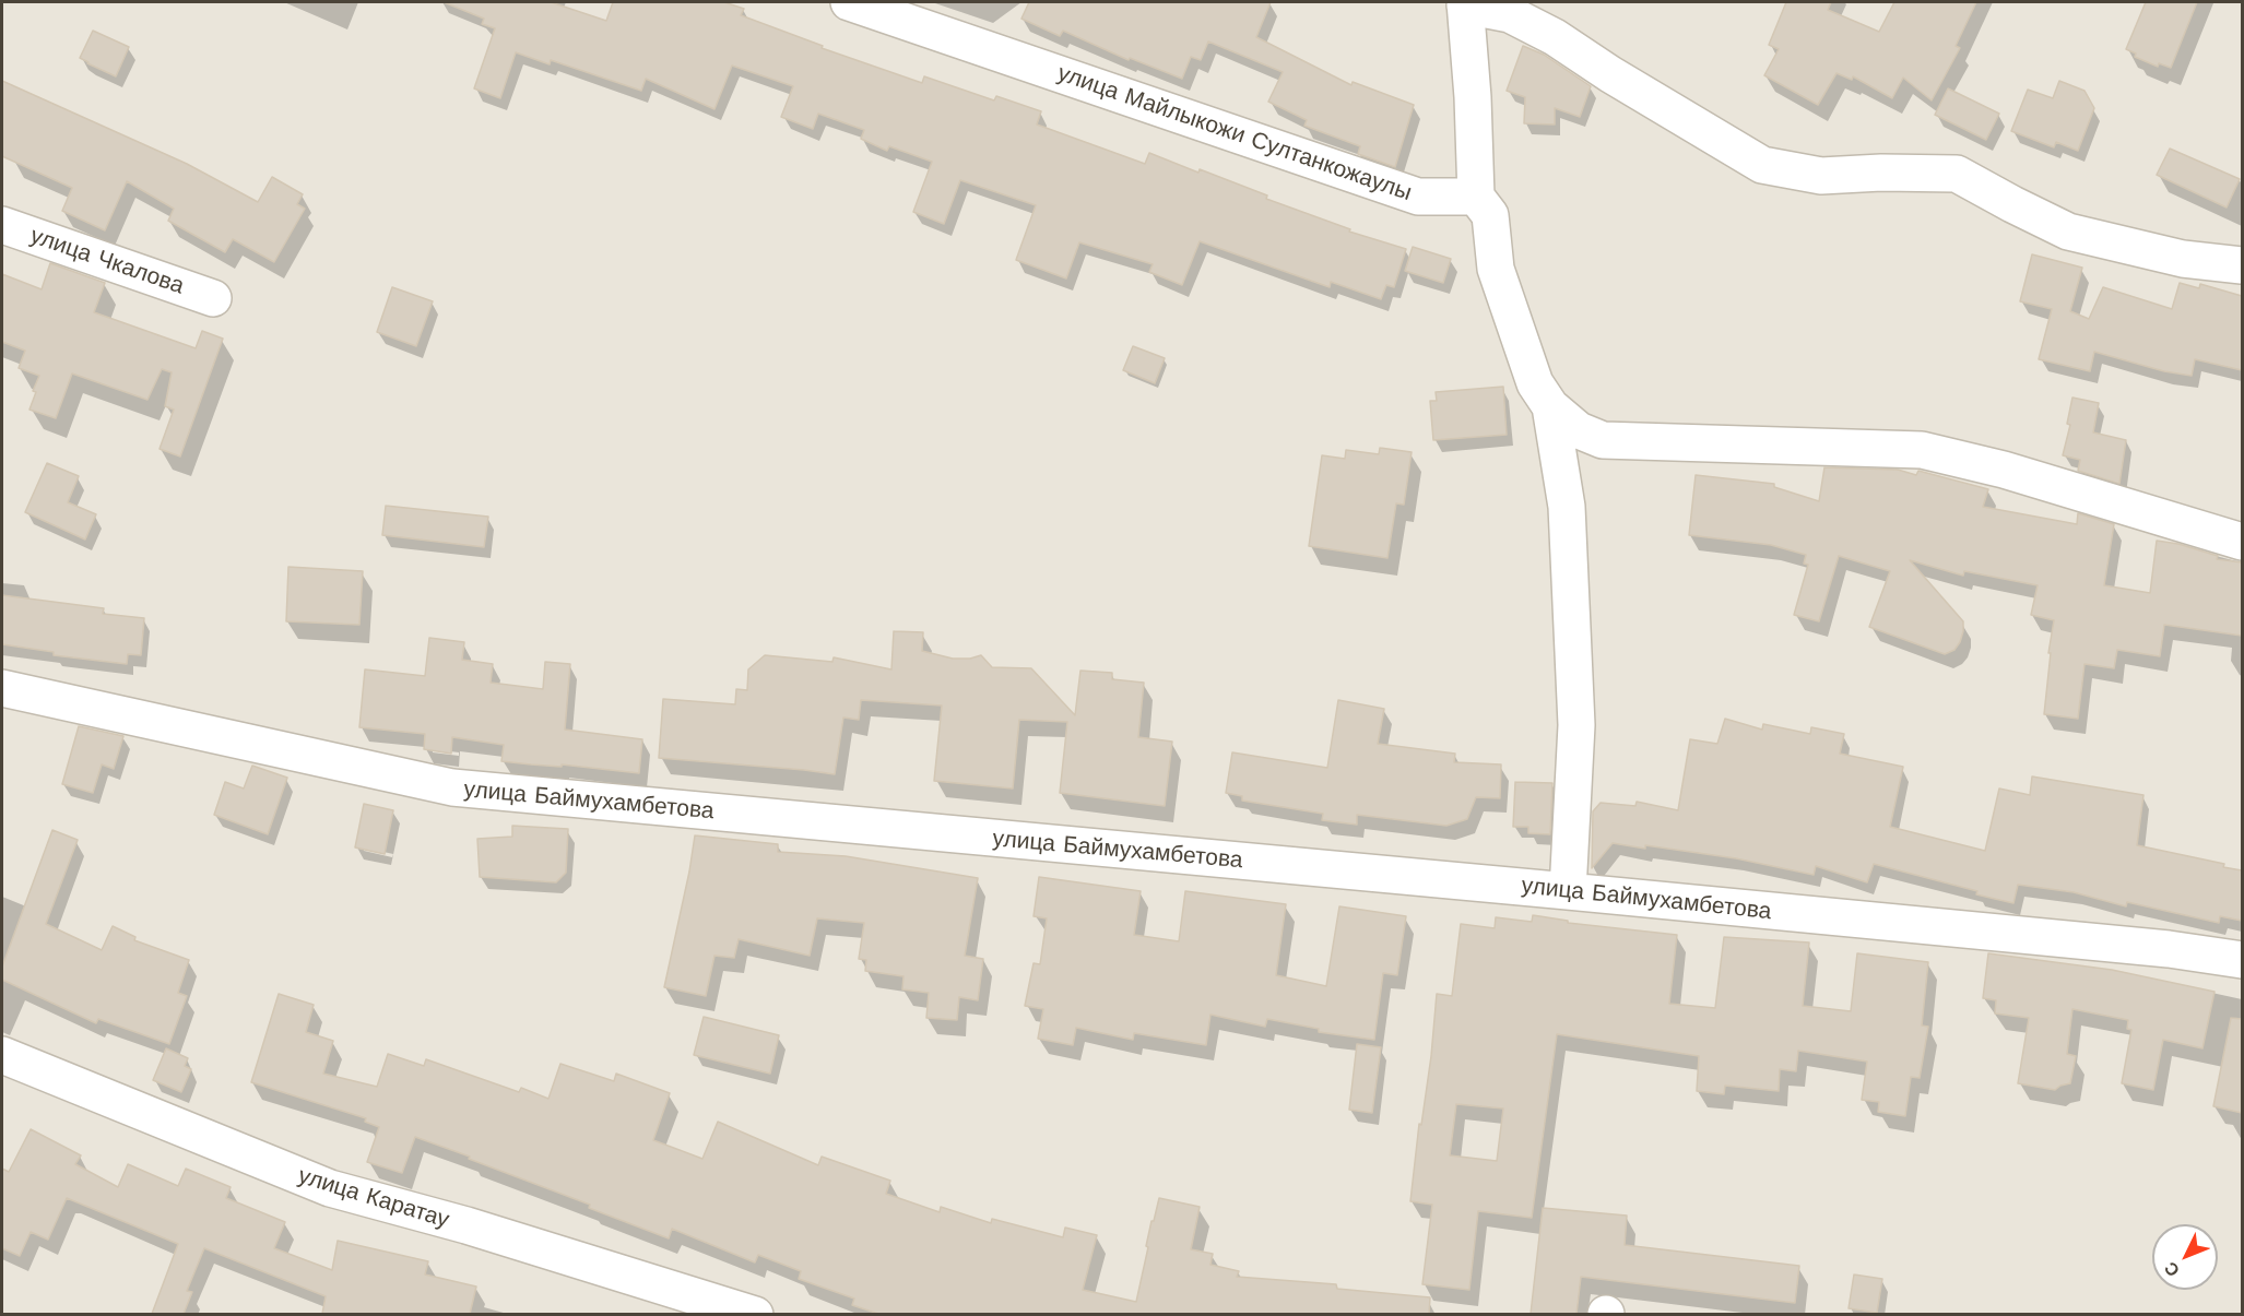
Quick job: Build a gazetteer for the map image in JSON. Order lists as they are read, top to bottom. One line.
{"streets":{"street":["улица Майлыкожи Султанкожаулы","улица Чкалова","улица Баймухамбетова","улица Каратау"]},"north":"bottom left"}
